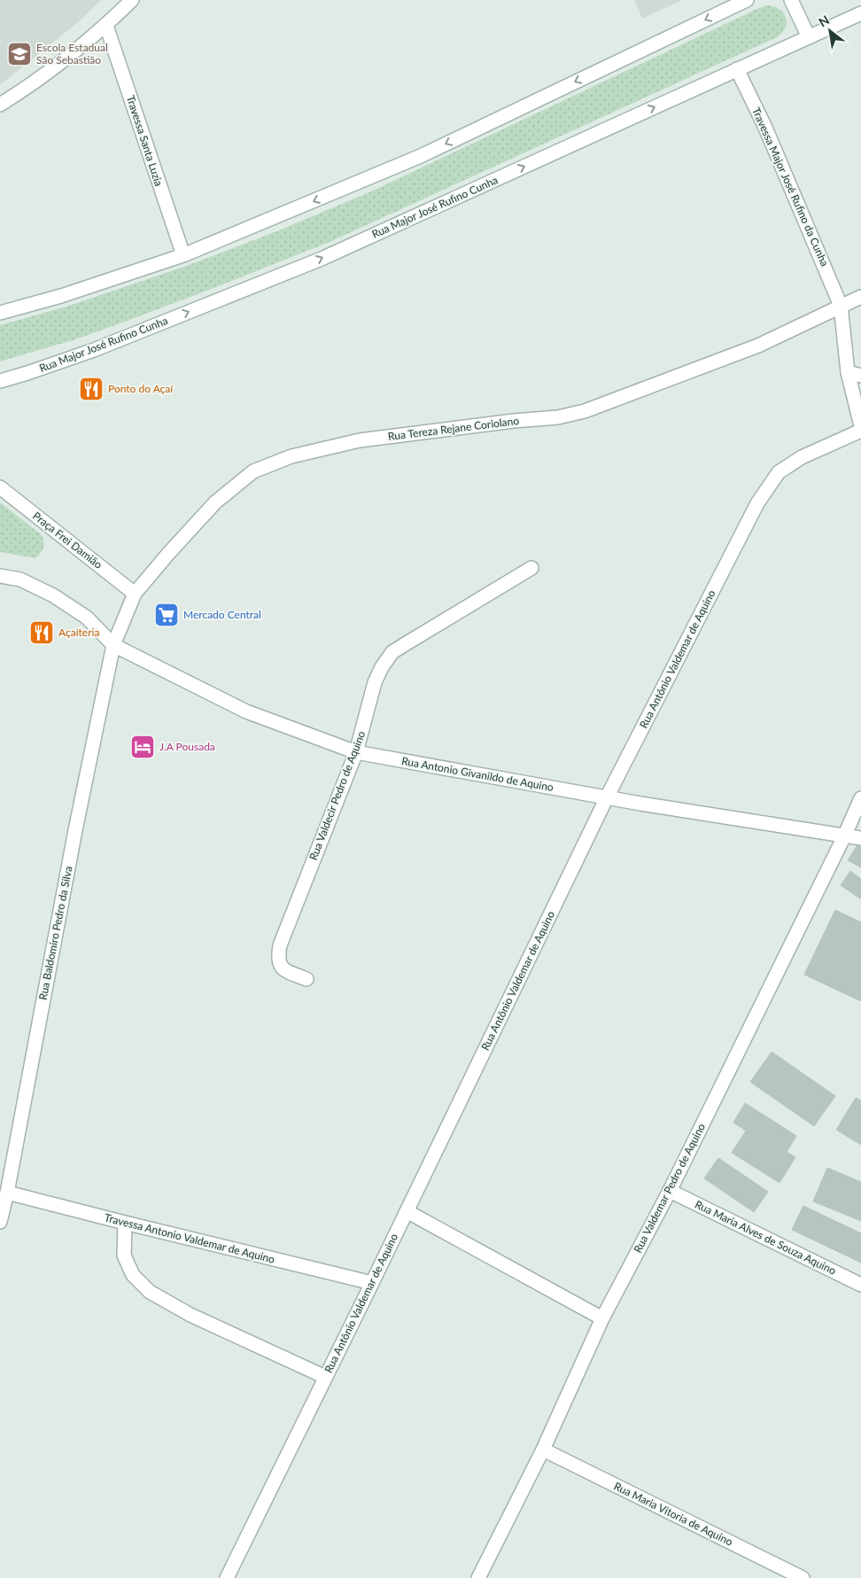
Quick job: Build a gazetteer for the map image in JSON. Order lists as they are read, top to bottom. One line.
{"streets":{"street":["Travessa Santa Luzia","Travessa Major José Rufino da Cunha","Rua Major José Rufino Cunha","Rua Tereza Rejane Coriolano","Praça Frei Damião","Rua Antônio Valdemar de Aquino","Rua Antonio Givanildo de Aquino","Rua Valdecir Pedro de Aquino","Rua Baldomiro Pedro da Silva","Rua Valdemar Pedro de Aquino","Rua Maria Alves de Souza Aquino","Travessa Antonio Valdemar de Aquino","Rua Maria Vitoria de Aquino"]},"crossings":[["Travessa Major José Rufino da Cunha","Rua Major José Rufino Cunha"],["Travessa Major José Rufino da Cunha","Rua Tereza Rejane Coriolano"],["Rua Tereza Rejane Coriolano","Praça Frei Damião"],["Rua Tereza Rejane Coriolano","Rua Antonio Givanildo de Aquino"],["Rua Tereza Rejane Coriolano","Rua Baldomiro Pedro da Silva"],["Rua Antônio Valdemar de Aquino","Rua Antonio Givanildo de Aquino"],["Rua Antônio Valdemar de Aquino","Travessa Antonio Valdemar de Aquino"],["Rua Antonio Givanildo de Aquino","Rua Valdecir Pedro de Aquino"],["Rua Antonio Givanildo de Aquino","Rua Baldomiro Pedro da Silva"],["Rua Antonio Givanildo de Aquino","Rua Valdemar Pedro de Aquino"],["Rua Baldomiro Pedro da Silva","Travessa Antonio Valdemar de Aquino"],["Rua Valdemar Pedro de Aquino","Rua Maria Alves de Souza Aquino"],["Rua Valdemar Pedro de Aquino","Rua Maria Vitoria de Aquino"]],"places":{"school or university":["Escola Estadual São Sebastião"],"restaurant":["Ponto do Açaí","Açaíteria"],"supermarket":["Mercado Central"],"hotel":["J.A Pousada"]},"north":"top left"}
